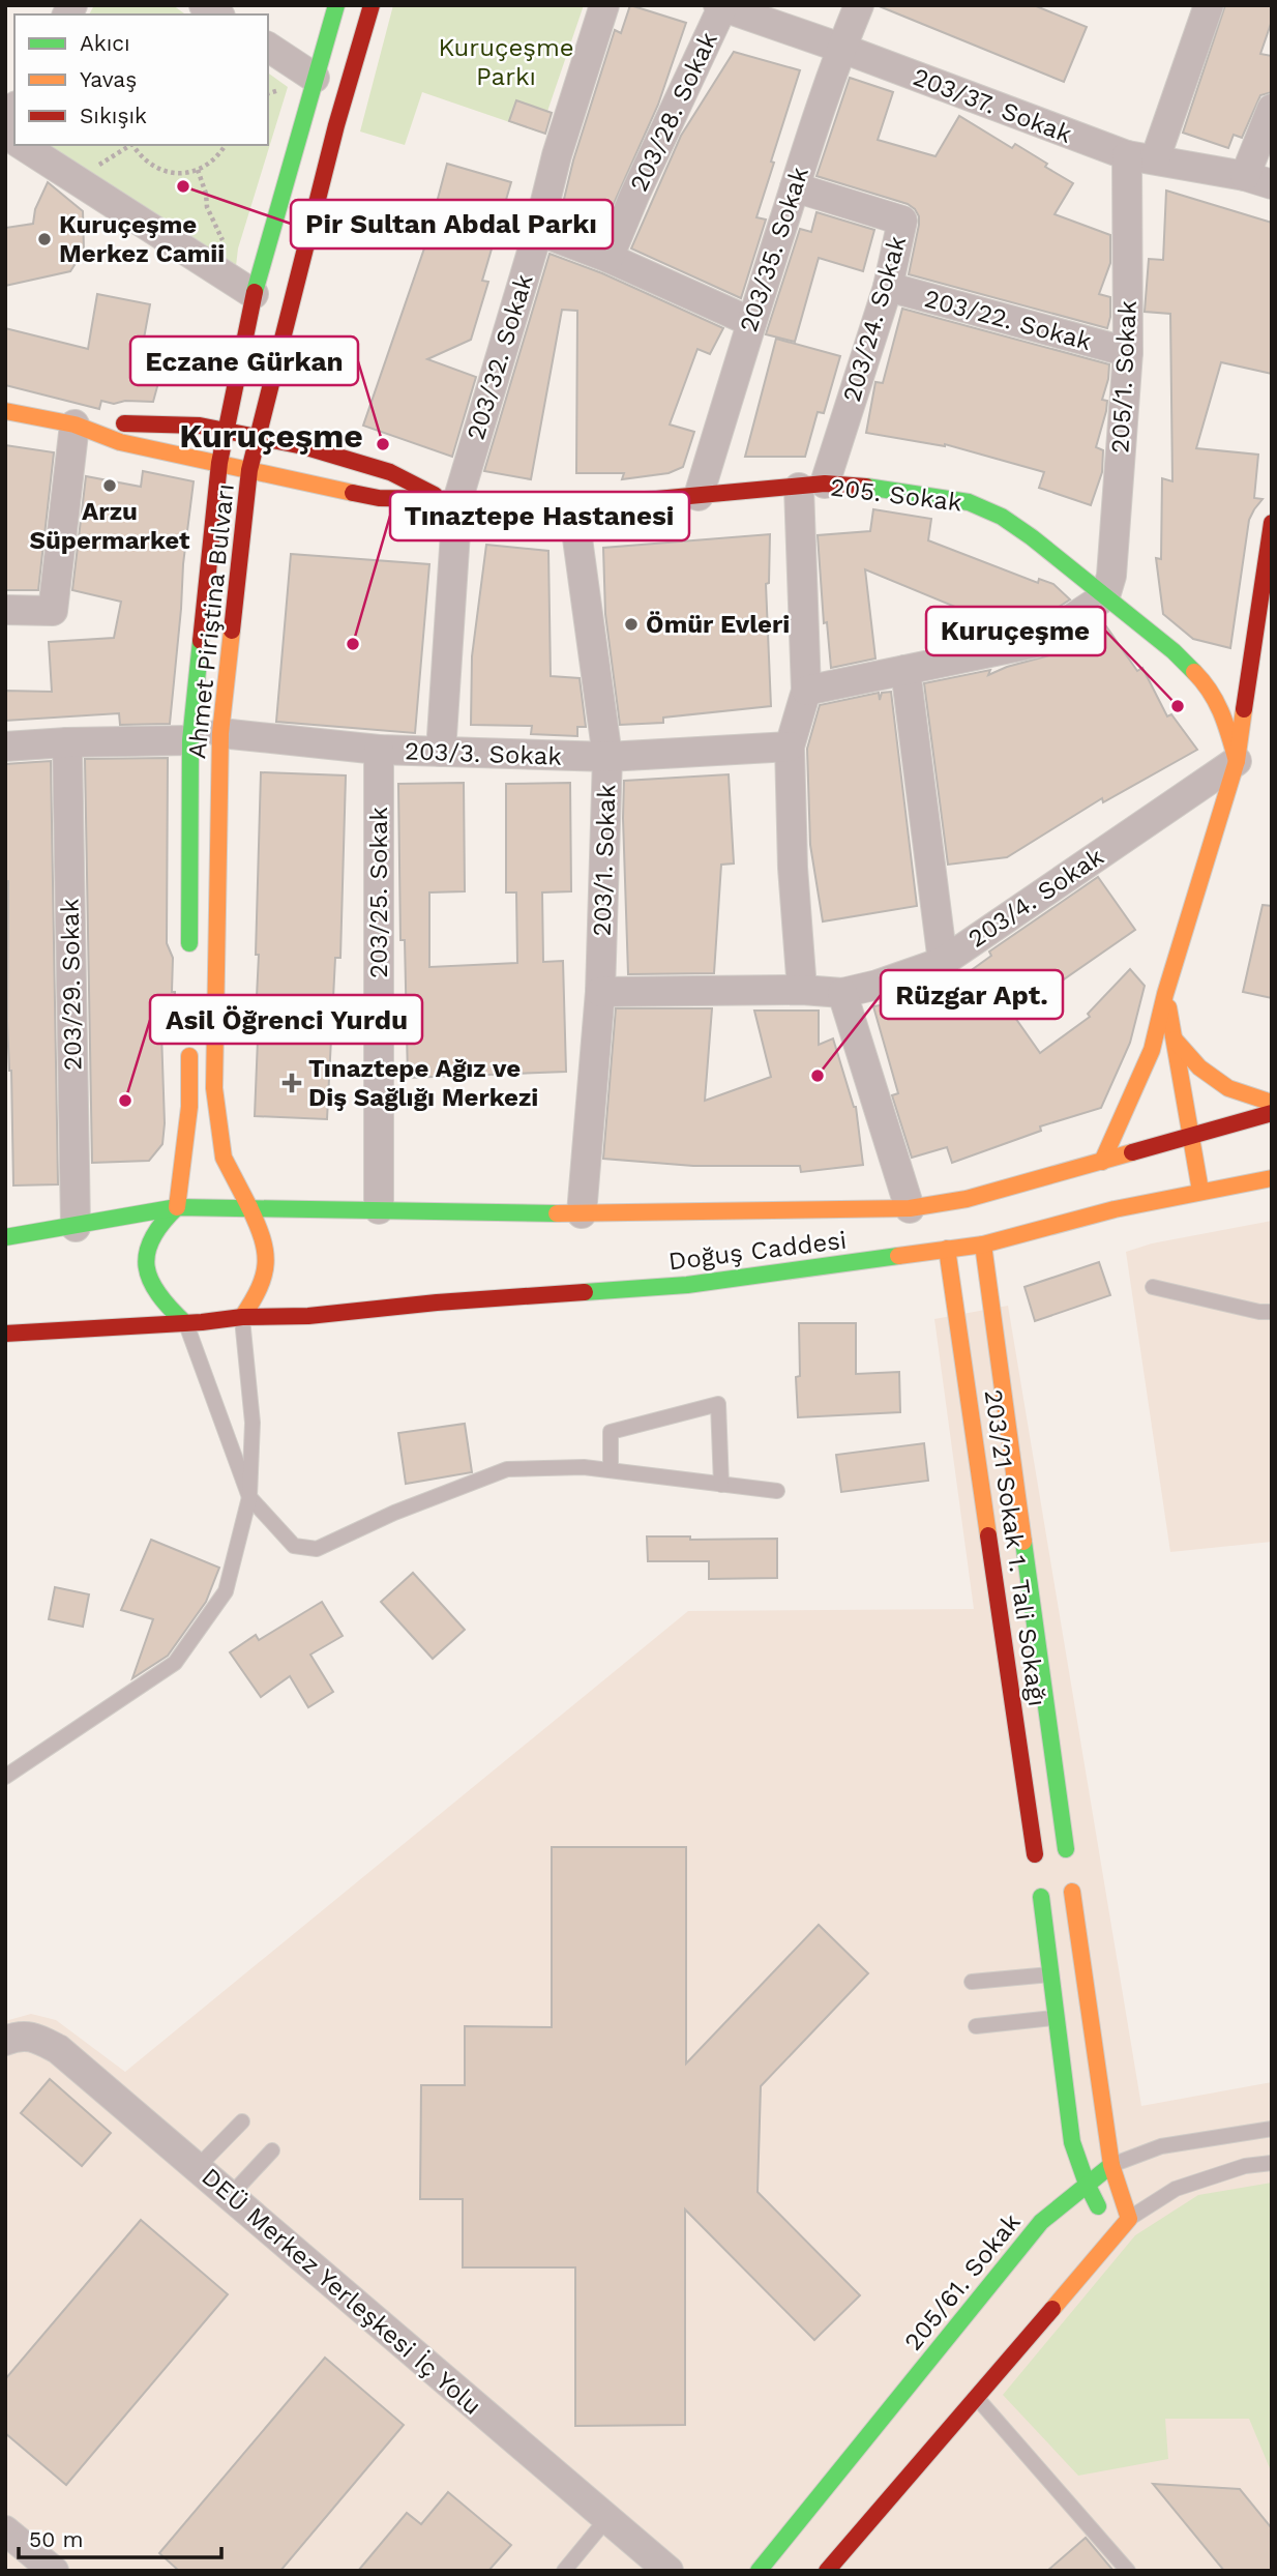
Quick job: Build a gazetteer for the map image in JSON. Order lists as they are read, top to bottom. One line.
{"streets":{"main road":["205. Sokak","Ahmet Piriştina Bulvarı","Doğuş Caddesi","203/21 Sokak 1. Tali Sokağı","205/61. Sokak"],"street":["203/37. Sokak","203/28. Sokak","203/35. Sokak","203/24. Sokak","203/22. Sokak","203/32. Sokak","205/1. Sokak","203/3. Sokak","203/1. Sokak","203/25. Sokak","203/4. Sokak","203/29. Sokak","DEÜ Merkez Yerleşkesi İç Yolu"]},"crossings":[["203/37. Sokak","203/28. Sokak"],["203/37. Sokak","203/35. Sokak"],["203/37. Sokak","205/1. Sokak"],["203/35. Sokak","203/24. Sokak"],["203/35. Sokak","205. Sokak"],["203/24. Sokak","203/22. Sokak"],["203/24. Sokak","205. Sokak"],["203/22. Sokak","205/1. Sokak"],["203/32. Sokak","205. Sokak"],["203/32. Sokak","203/3. Sokak"],["205/1. Sokak","205. Sokak"],["205. Sokak","Ahmet Piriştina Bulvarı"],["205. Sokak","203/1. Sokak"],["205. Sokak","203/4. Sokak"],["Ahmet Piriştina Bulvarı","203/3. Sokak"],["Ahmet Piriştina Bulvarı","Doğuş Caddesi"],["203/3. Sokak","203/1. Sokak"],["203/3. Sokak","203/25. Sokak"],["203/1. Sokak","203/4. Sokak"],["203/1. Sokak","Doğuş Caddesi"],["203/25. Sokak","Doğuş Caddesi"],["Doğuş Caddesi","203/21 Sokak 1. Tali Sokağı"]],"districts":["Kuruçeşme"],"parks":["Kuruçeşme Parkı"],"places":{"other":["Pir Sultan Abdal Parkı","Kuruçeşme Merkez Camii","Eczane Gürkan","Arzu Süpermarket","Ömür Evleri","Tınaztepe Hastanesi","Kuruçeşme","Rüzgar Apt.","Asil Öğrenci Yurdu"],"health":["Tınaztepe Ağız ve Diş Sağlığı Merkezi"]},"legend":["Akıcı","Yavaş","Sıkışık"],"scale_bar":"50 m"}
